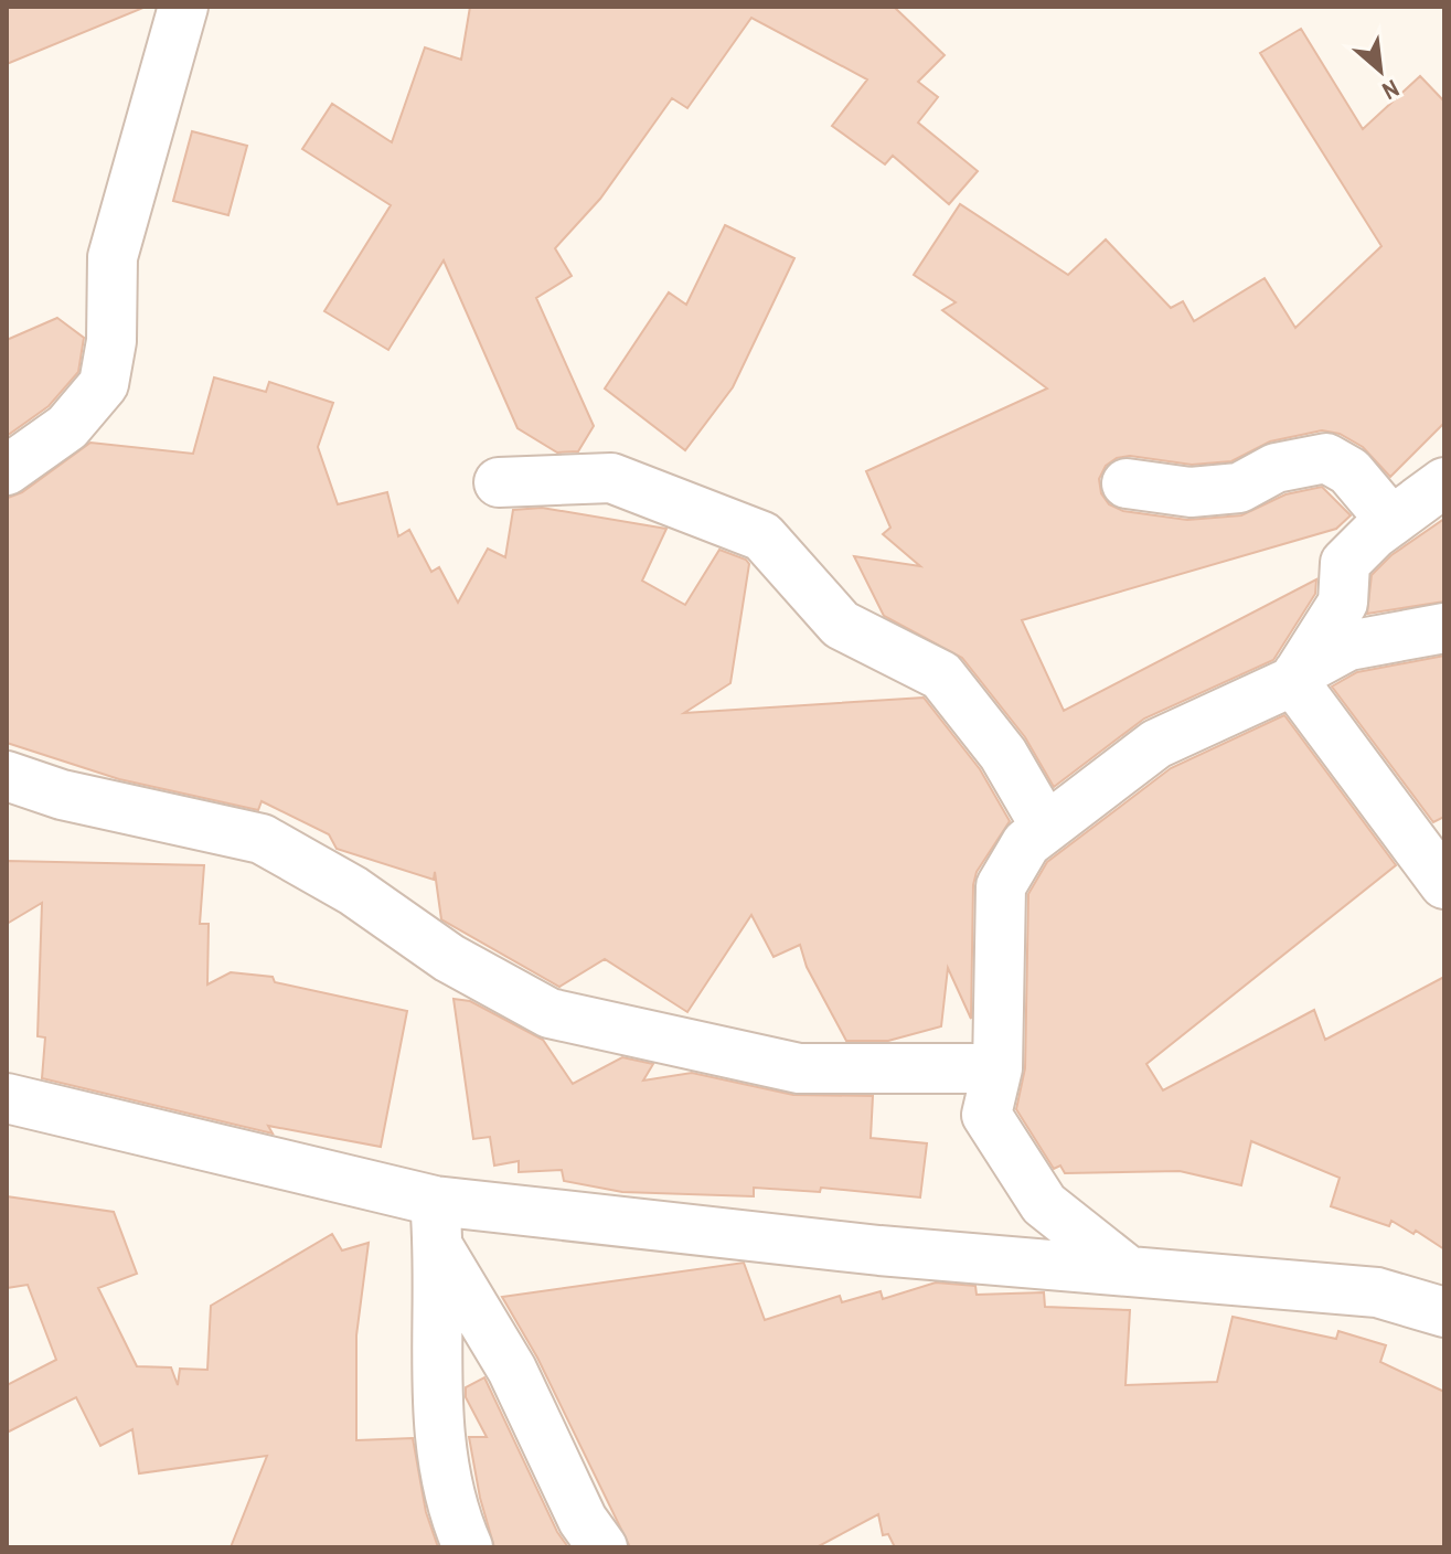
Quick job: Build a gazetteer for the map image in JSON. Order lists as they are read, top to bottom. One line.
{"north":"bottom right"}
